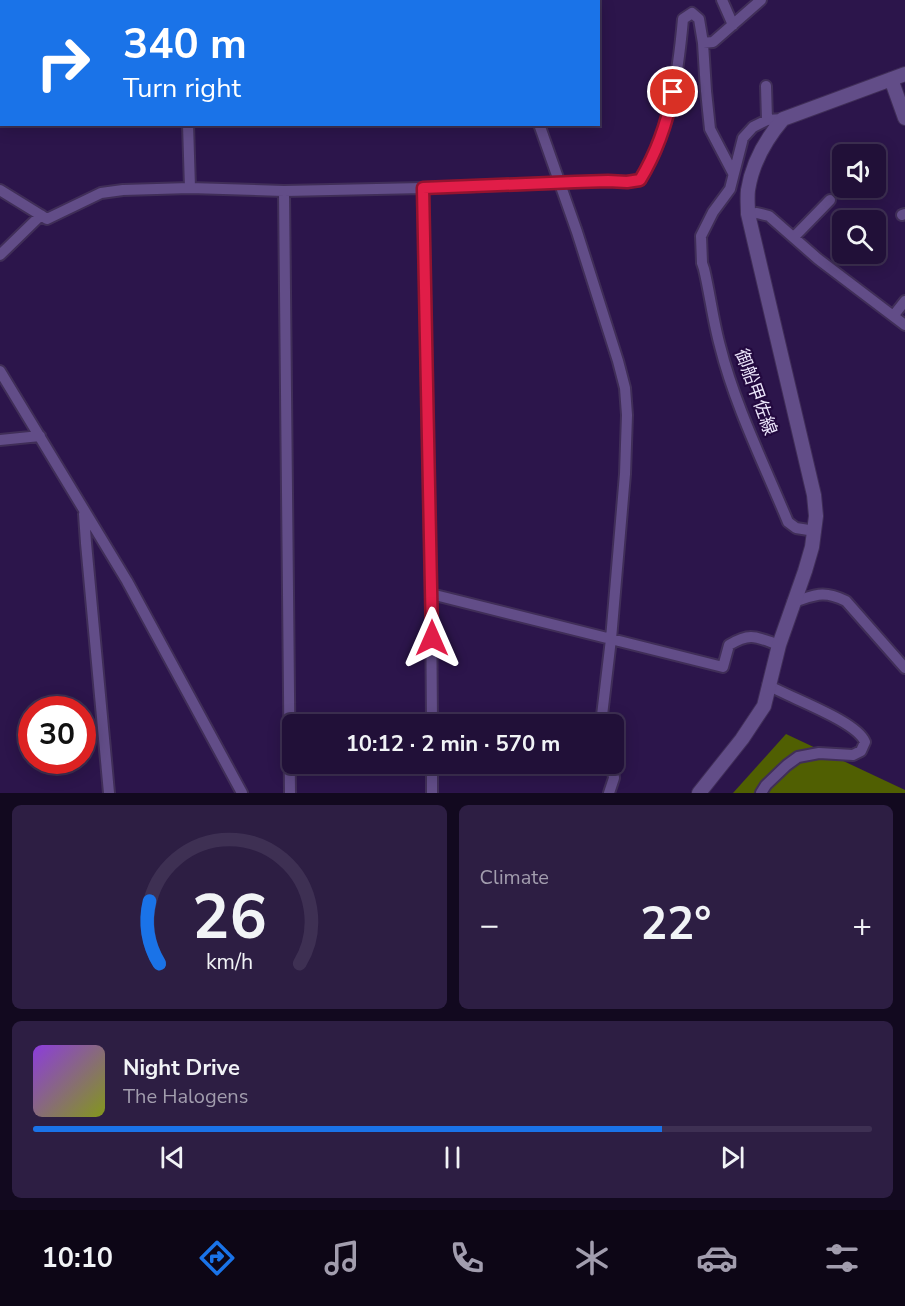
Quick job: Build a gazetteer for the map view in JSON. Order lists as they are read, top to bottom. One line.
{"streets":{"street":["御船甲佐線"]},"page":{"turn":["340 m","Turn right"],"limit":"30","trip":"10:12 · 2 min · 570 m","tile":"Climate","heat":["−","22°","+"],"song":["Night Drive","The Halogens"],"tabs":"10:10","gauge":["26","km/h"]}}
